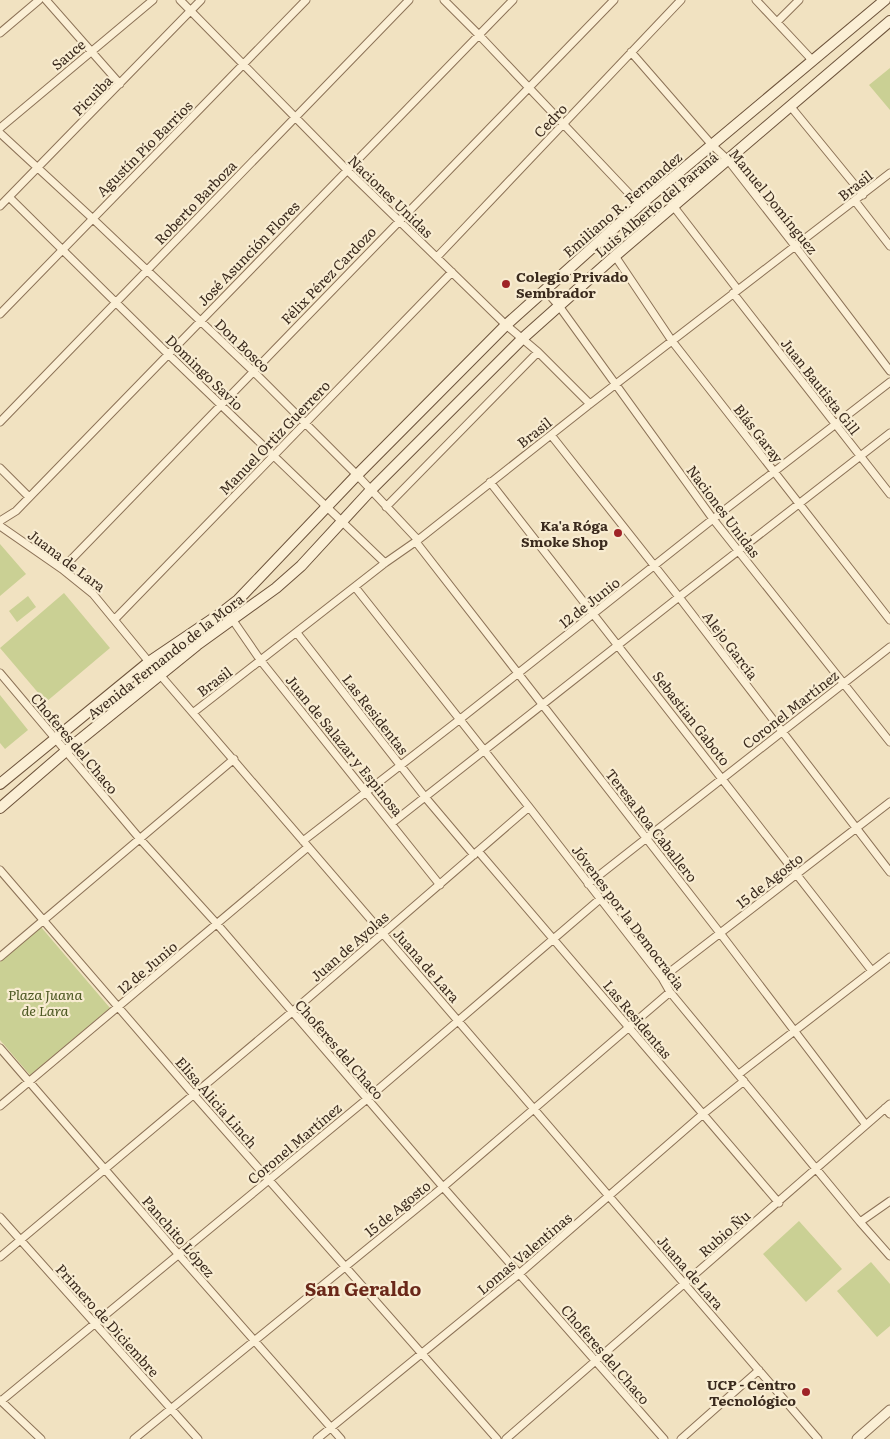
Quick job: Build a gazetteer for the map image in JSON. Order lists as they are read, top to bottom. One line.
{"streets":{"main road":["Emiliano R. Fernandez","Luis Alberto del Paraná","Avenida Fernando de la Mora"],"street":["Sauce","Picuiba","Cedro","Agustín Pío Barrios","Brasil","Naciones Unidas","Manuel Domínguez","Roberto Barboza","José Asunción Flores","Félix Pérez Cardozo","Don Bosco","Domingo Savio","Juan Bautista Gill","Blás Garay","Manuel Ortiz Guerrero","Juana de Lara","12 de Junio","Alejo García","Coronel Martínez","Las Residentas","Sebastian Gaboto","Choferes del Chaco","Juan de Salazar y Espinosa","Teresa Roa Caballero","15 de Agosto","Jóvenes por la Democracia","Juan de Ayolas","Elisa Alicia Linch","Rubio Ñu","Panchito López","Lomas Valentinas","Primero de Diciembre"]},"crossings":[["Picuiba","Naciones Unidas"],["Picuiba","Don Bosco"],["Picuiba","Domingo Savio"],["Cedro","Naciones Unidas"],["Cedro","Manuel Domínguez"],["Agustín Pío Barrios","Naciones Unidas"],["Agustín Pío Barrios","Don Bosco"],["Agustín Pío Barrios","Domingo Savio"],["Brasil","Naciones Unidas"],["Brasil","Manuel Domínguez"],["Brasil","Don Bosco"],["Brasil","Domingo Savio"],["Brasil","Juan Bautista Gill"],["Brasil","Blás Garay"],["Brasil","Juana de Lara"],["Brasil","Alejo García"],["Brasil","Las Residentas"],["Brasil","Sebastian Gaboto"],["Brasil","Juan de Salazar y Espinosa"],["Brasil","Teresa Roa Caballero"],["Brasil","Jóvenes por la Democracia"],["Naciones Unidas","Roberto Barboza"],["Naciones Unidas","Emiliano R. Fernandez"],["Naciones Unidas","Luis Alberto del Paraná"],["Naciones Unidas","José Asunción Flores"],["Naciones Unidas","Félix Pérez Cardozo"],["Naciones Unidas","Manuel Ortiz Guerrero"],["Naciones Unidas","12 de Junio"],["Naciones Unidas","Coronel Martínez"],["Manuel Domínguez","Emiliano R. Fernandez"],["Manuel Domínguez","Luis Alberto del Paraná"],["Roberto Barboza","Don Bosco"],["Roberto Barboza","Domingo Savio"],["Emiliano R. Fernandez","Don Bosco"],["Emiliano R. Fernandez","Domingo Savio"],["Emiliano R. Fernandez","Avenida Fernando de la Mora"],["Luis Alberto del Paraná","Don Bosco"],["Luis Alberto del Paraná","Domingo Savio"],["Luis Alberto del Paraná","Juan Bautista Gill"],["Luis Alberto del Paraná","Blás Garay"],["Luis Alberto del Paraná","Avenida Fernando de la Mora"],["José Asunción Flores","Don Bosco"],["José Asunción Flores","Domingo Savio"],["Félix Pérez Cardozo","Don Bosco"],["Félix Pérez Cardozo","Domingo Savio"],["Félix Pérez Cardozo","Juana de Lara"],["Don Bosco","Manuel Ortiz Guerrero"],["Don Bosco","Teresa Roa Caballero"],["Domingo Savio","Manuel Ortiz Guerrero"],["Domingo Savio","Avenida Fernando de la Mora"],["Juan Bautista Gill","12 de Junio"],["Blás Garay","12 de Junio"],["Manuel Ortiz Guerrero","Juana de Lara"],["Juana de Lara","12 de Junio"],["Juana de Lara","Avenida Fernando de la Mora"],["Juana de Lara","Coronel Martínez"],["Juana de Lara","15 de Agosto"],["Juana de Lara","Juan de Ayolas"],["Juana de Lara","Rubio Ñu"],["Juana de Lara","Lomas Valentinas"],["12 de Junio","Alejo García"],["12 de Junio","Las Residentas"],["12 de Junio","Sebastian Gaboto"],["12 de Junio","Choferes del Chaco"],["12 de Junio","Juan de Salazar y Espinosa"],["12 de Junio","Teresa Roa Caballero"],["12 de Junio","Jóvenes por la Democracia"],["12 de Junio","Elisa Alicia Linch"],["12 de Junio","Panchito López"],["Alejo García","Coronel Martínez"],["Alejo García","15 de Agosto"],["Avenida Fernando de la Mora","Choferes del Chaco"],["Avenida Fernando de la Mora","Juan de Salazar y Espinosa"],["Coronel Martínez","Las Residentas"],["Coronel Martínez","Sebastian Gaboto"],["Coronel Martínez","Choferes del Chaco"],["Coronel Martínez","Teresa Roa Caballero"],["Coronel Martínez","Jóvenes por la Democracia"],["Coronel Martínez","Elisa Alicia Linch"],["Coronel Martínez","Panchito López"],["Coronel Martínez","Primero de Diciembre"],["Las Residentas","15 de Agosto"],["Las Residentas","Juan de Ayolas"],["Las Residentas","Rubio Ñu"],["Las Residentas","Lomas Valentinas"],["Sebastian Gaboto","15 de Agosto"],["Choferes del Chaco","15 de Agosto"],["Choferes del Chaco","Juan de Ayolas"],["Choferes del Chaco","Rubio Ñu"],["Choferes del Chaco","Lomas Valentinas"],["Juan de Salazar y Espinosa","Juan de Ayolas"],["Teresa Roa Caballero","15 de Agosto"],["Teresa Roa Caballero","Rubio Ñu"],["15 de Agosto","Jóvenes por la Democracia"],["15 de Agosto","Elisa Alicia Linch"],["15 de Agosto","Panchito López"],["15 de Agosto","Primero de Diciembre"],["Jóvenes por la Democracia","Juan de Ayolas"],["Jóvenes por la Democracia","Rubio Ñu"],["Jóvenes por la Democracia","Lomas Valentinas"],["Juan de Ayolas","Elisa Alicia Linch"],["Juan de Ayolas","Panchito López"],["Juan de Ayolas","Primero de Diciembre"],["Elisa Alicia Linch","Lomas Valentinas"],["Panchito López","Lomas Valentinas"]],"districts":["San Geraldo"],"parks":["Plaza Juana de Lara"],"places":["Colegio Privado Sembrador","Ka'a Róga Smoke Shop","UCP - Centro Tecnológico"]}
